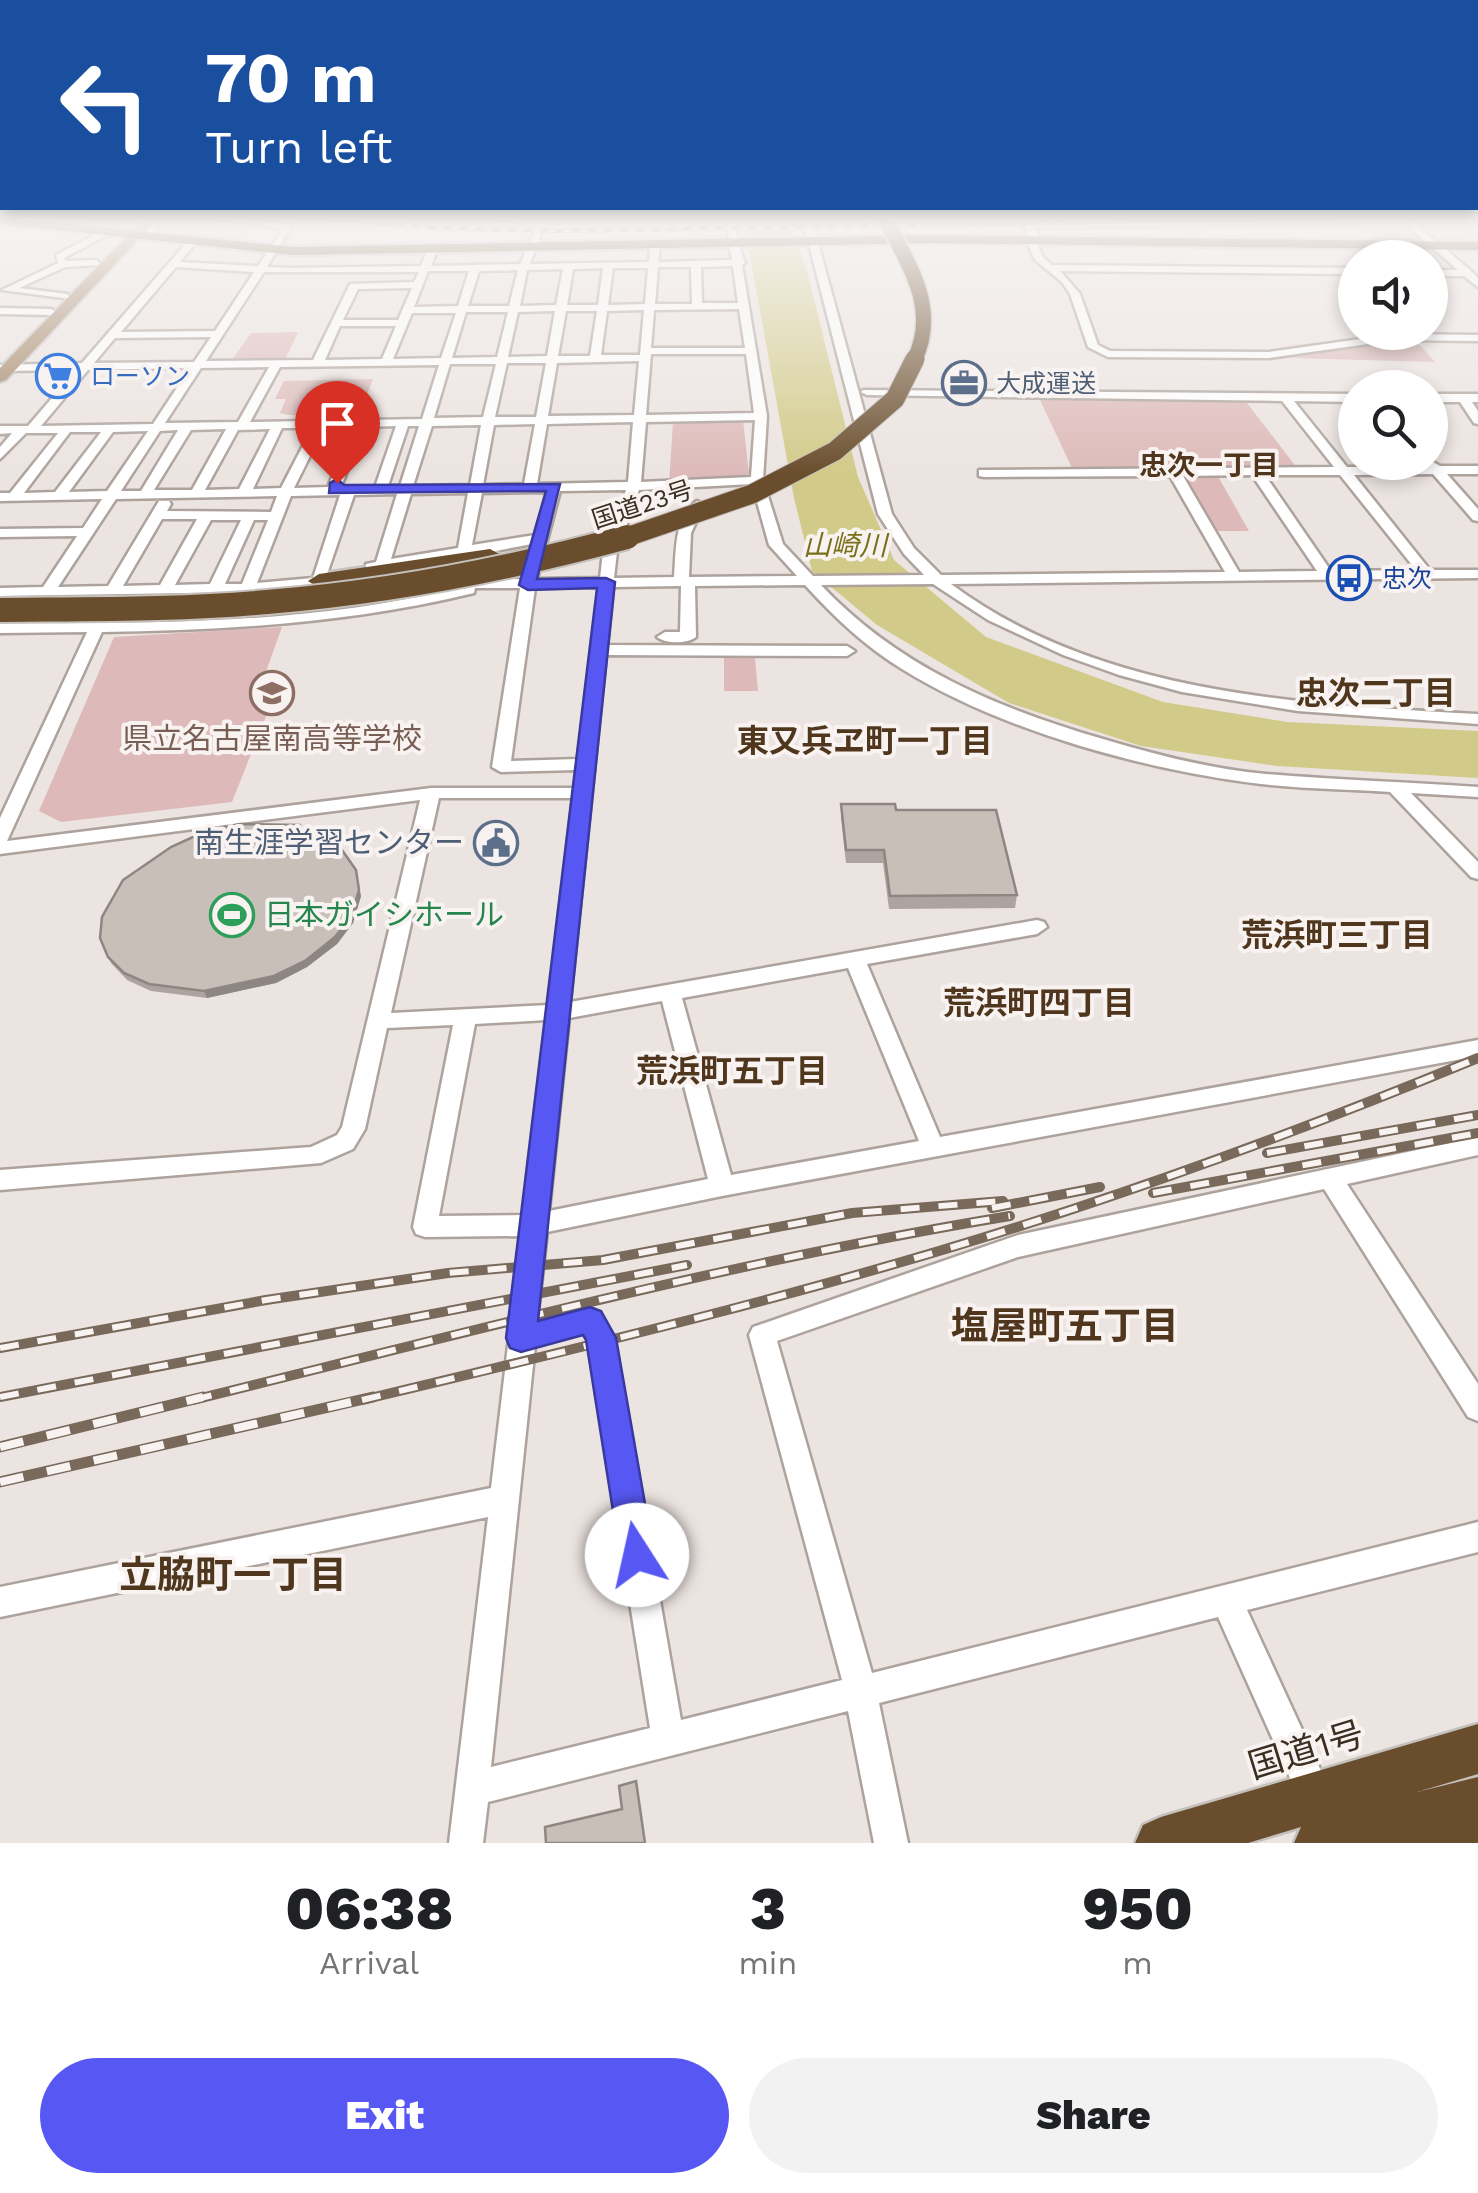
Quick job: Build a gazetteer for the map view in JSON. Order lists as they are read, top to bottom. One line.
{"streets":{"highway":["国道23号","国道1号"]},"districts":["忠次一丁目","忠次二丁目","東又兵ヱ町一丁目","荒浜町三丁目","荒浜町四丁目","荒浜町五丁目","塩屋町五丁目","立脇町一丁目"],"water":["山崎川"],"places":{"supermarket":["ローソン"],"office":["大成運送"],"bus stop":["忠次"],"school or university":["県立名古屋南高等学校"],"public building":["南生涯学習センター"],"sports":["日本ガイシホール"]},"page":{"turn":["70 m","Turn left"],"eta":["06:38","Arrival","3","min","950","m"],"buttons":["Exit","Share"]}}
